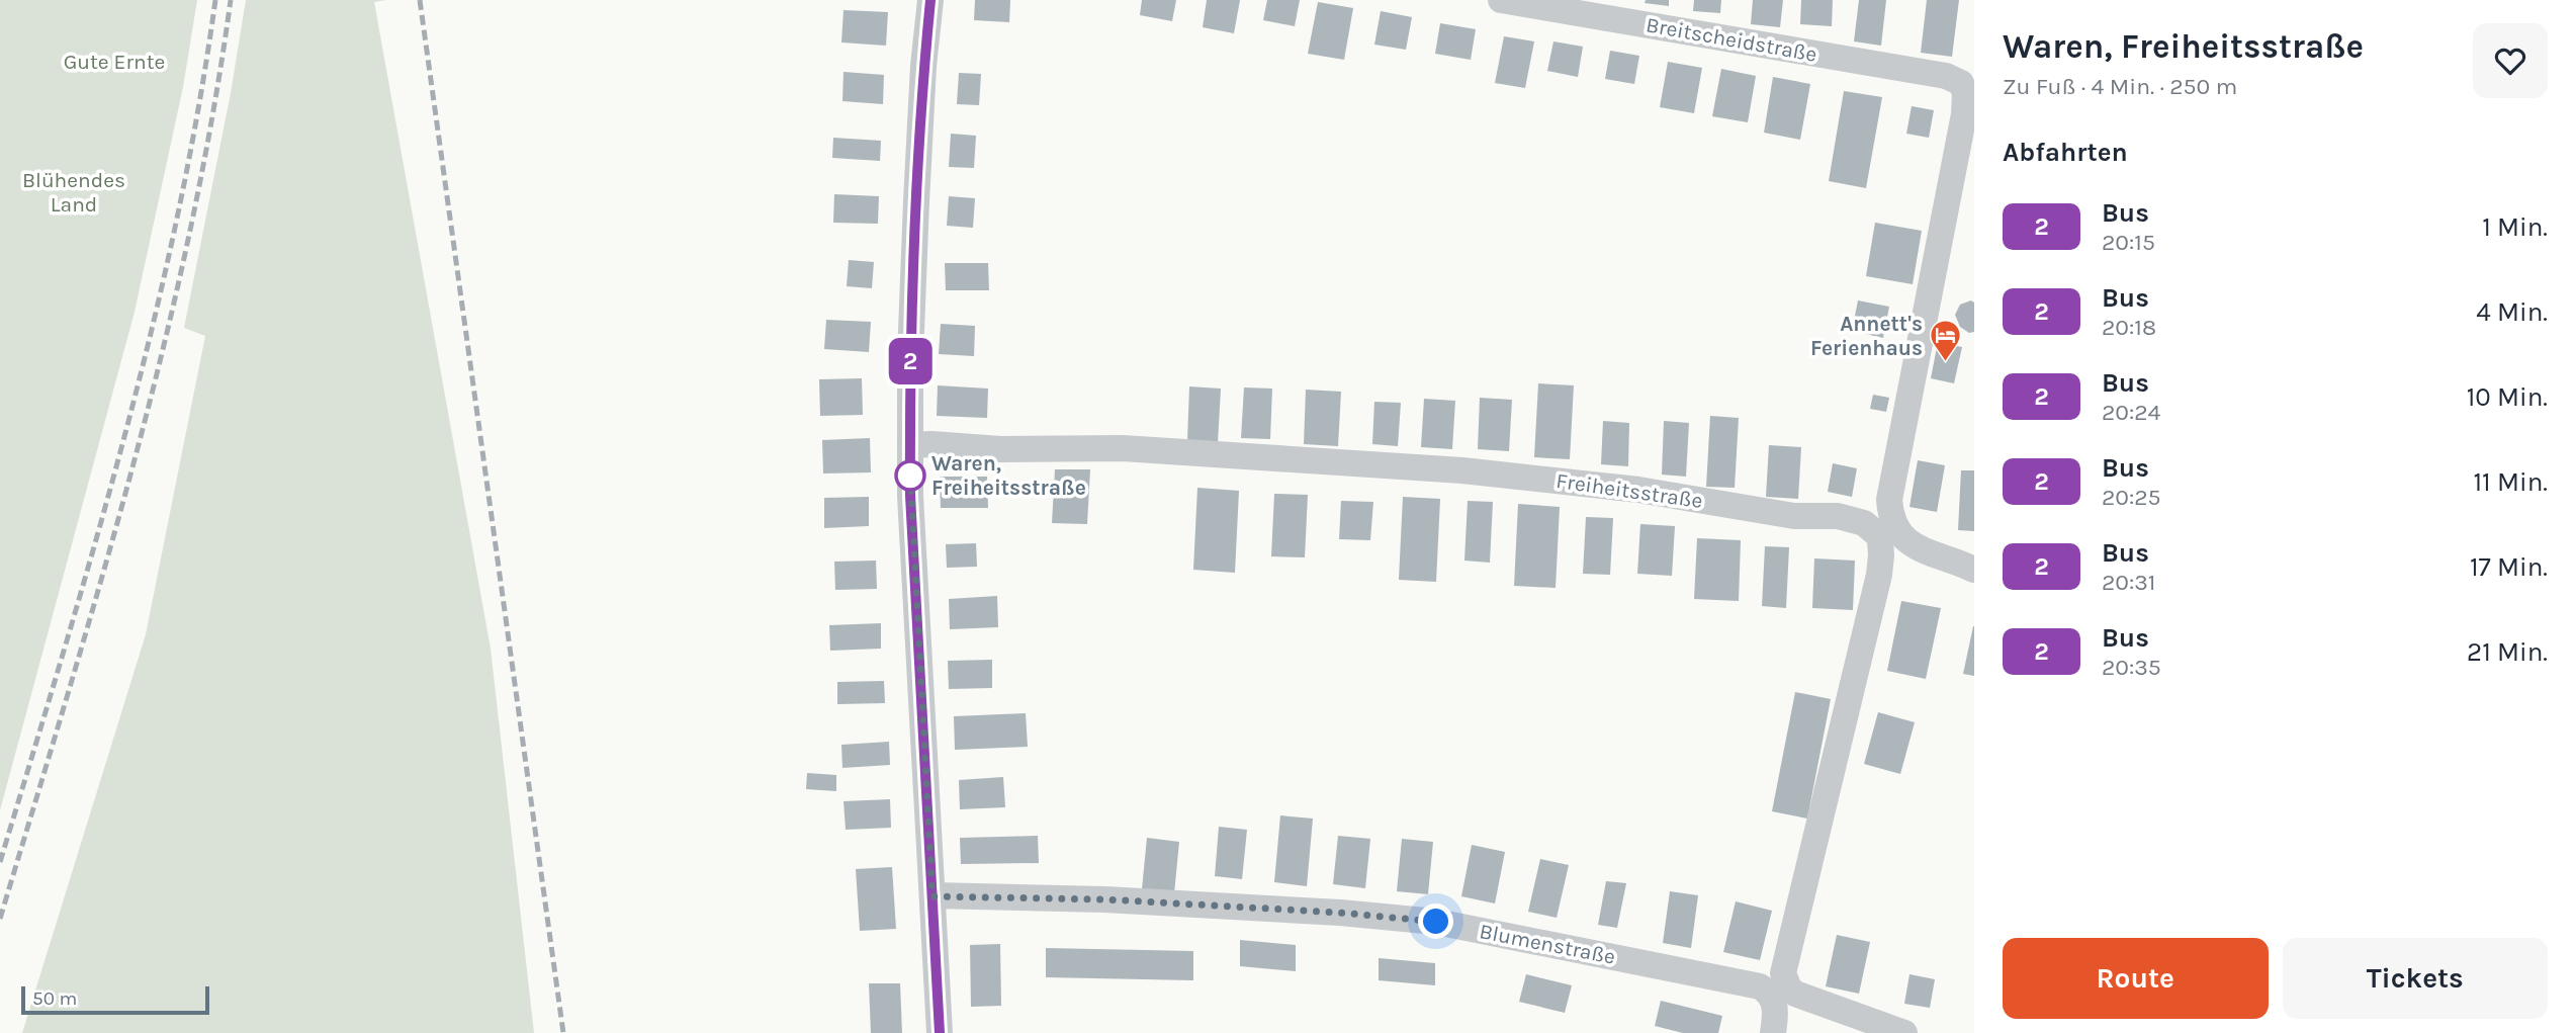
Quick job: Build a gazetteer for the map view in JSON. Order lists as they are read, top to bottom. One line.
{"streets":{"street":["Breitscheidstraße","Freiheitsstraße","Blumenstraße"]},"crossings":[["Freiheitsstraße","Blumenstraße"]],"parks":["Gute Ernte","Blühendes Land"],"places":{"hotel":["Annett's Ferienhaus"],"other":["Waren, Freiheitsstraße"]},"lines":["bus line 2"],"scale_bar":"50 m","page":{"on_map":"2","heading":[["Waren, Freiheitsstraße","Zu Fuß · 4 Min. · 250 m"],"Abfahrten"],"list":[{"mark":"2","name":"Bus","note":"20:15","value":"1 Min."},{"mark":"2","name":"Bus","note":"20:18","value":"4 Min."},{"mark":"2","name":"Bus","note":"20:24","value":"10 Min."},{"mark":"2","name":"Bus","note":"20:25","value":"11 Min."},{"mark":"2","name":"Bus","note":"20:31","value":"17 Min."},{"mark":"2","name":"Bus","note":"20:35","value":"21 Min."}],"buttons":["Route","Tickets"],"scale":"50 m"}}
